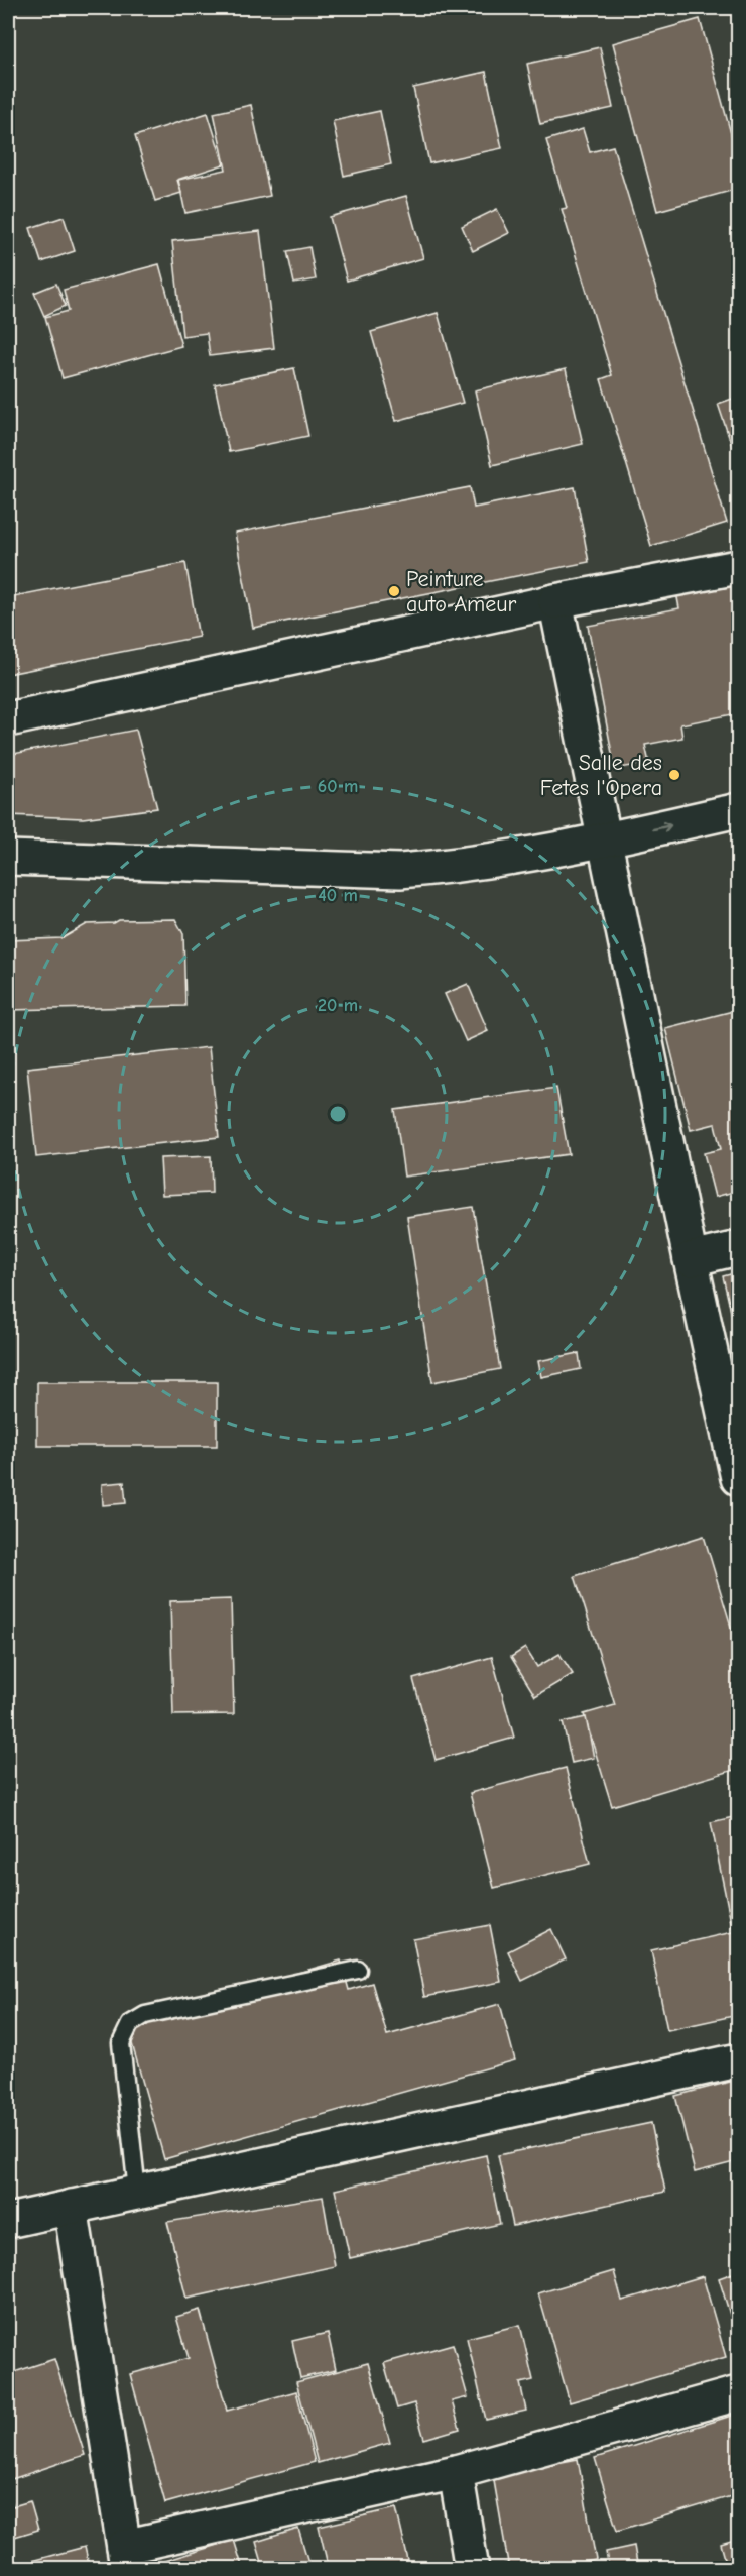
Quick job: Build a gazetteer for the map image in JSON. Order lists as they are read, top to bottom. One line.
{"places":["Peinture auto Ameur","Salle des Fetes l'Opera"],"rings":["60 m","40 m","20 m"]}
